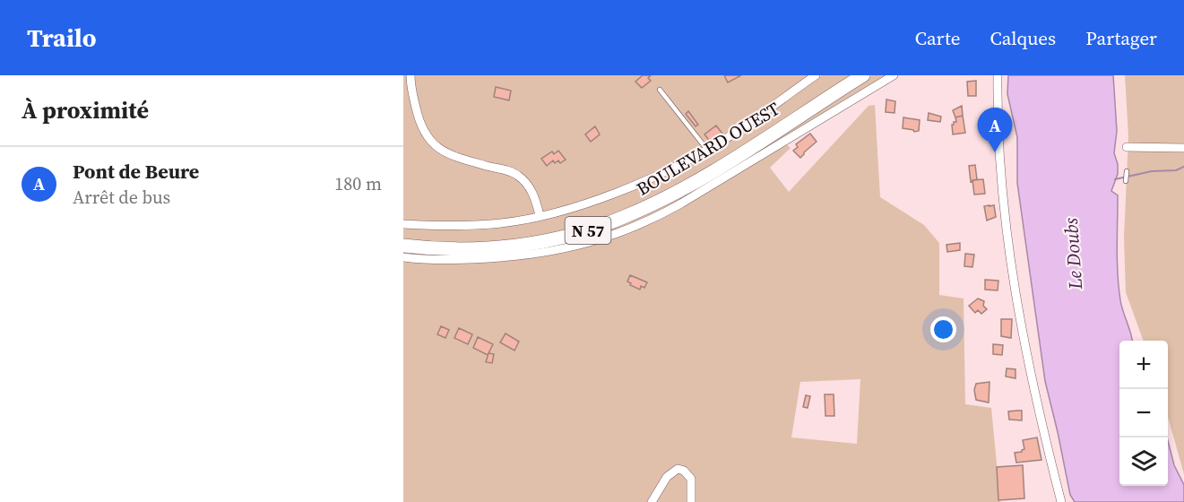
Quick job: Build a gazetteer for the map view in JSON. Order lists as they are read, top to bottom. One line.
{"streets":{"main road":["BOULEVARD OUEST","N 57"]},"water":["Le Doubs"],"page":{"header":"Trailo","nav":["Carte","Calques","Partager"],"heading":"À proximité","pins":"A","list":[{"mark":"A","name":"Pont de Beure","note":"Arrêt de bus","value":"180 m"}],"map_buttons":["+","−"]}}
